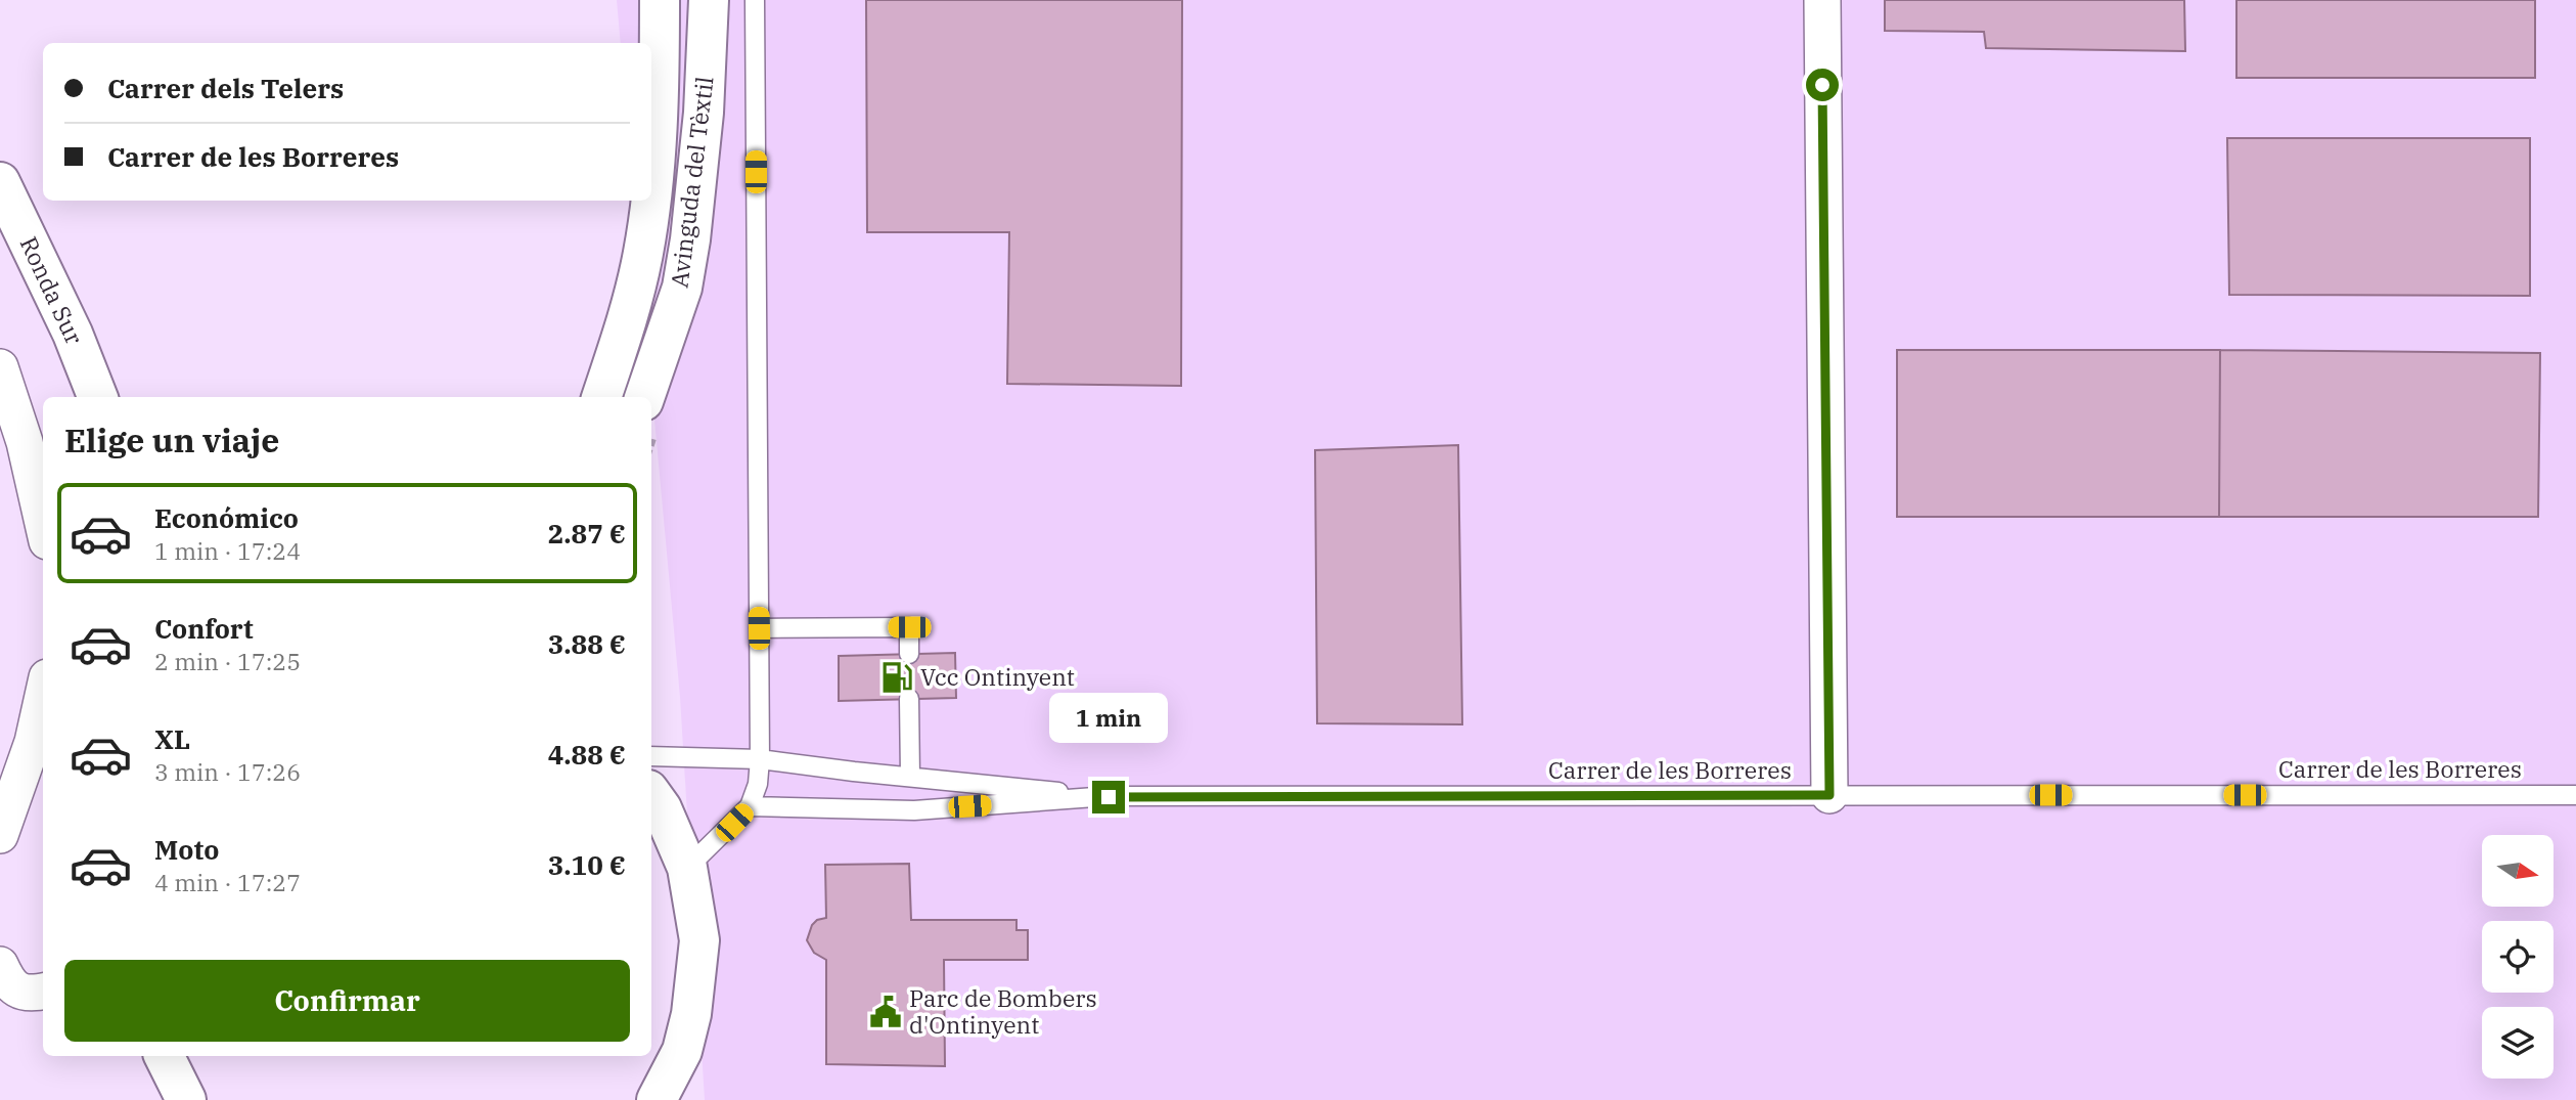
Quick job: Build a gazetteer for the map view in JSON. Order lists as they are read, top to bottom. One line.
{"streets":{"street":["Avinguda del Tèxtil","Ronda Sur"],"lane":["Carrer de les Borreres"]},"places":{"fuel station":["Vcc Ontinyent"],"public building":["Parc de Bombers d'Ontinyent"]},"north":"right","page":{"banner":["Carrer dels Telers","Carrer de les Borreres"],"heading":"Elige un viaje","list":[{"name":"Económico","note":"1 min · 17:24","value":"2.87 €"},{"name":"Confort","note":"2 min · 17:25","value":"3.88 €"},{"name":"XL","note":"3 min · 17:26","value":"4.88 €"},{"name":"Moto","note":"4 min · 17:27","value":"3.10 €"}],"bubble":"1 min","buttons":"Confirmar"}}
